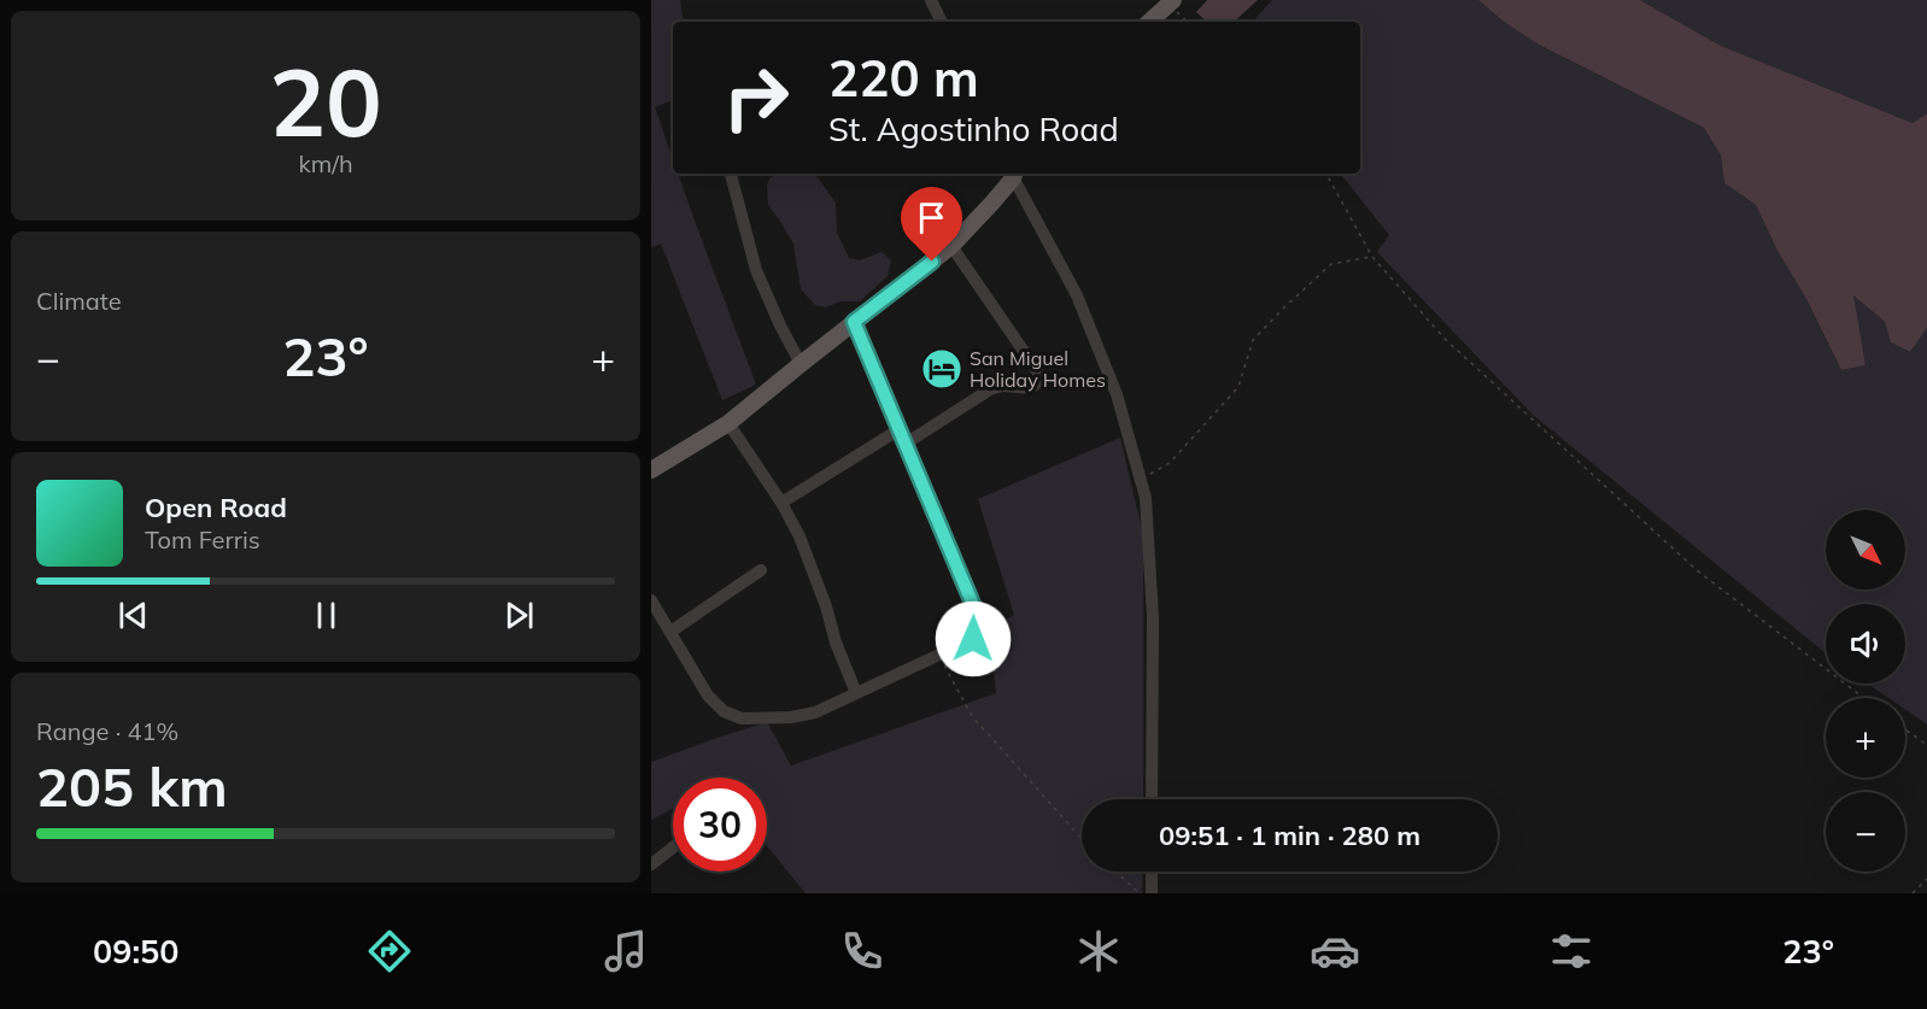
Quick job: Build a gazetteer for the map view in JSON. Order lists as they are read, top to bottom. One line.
{"places":{"hotel":["San Miguel Holiday Homes"]},"north":"bottom right","page":{"tile":[["20","km/h"],"Climate",["Range · 41%","205 km"]],"turn":["220 m","St. Agostinho Road"],"heat":["−","23°","+"],"song":["Open Road","Tom Ferris"],"map_buttons":["+","−"],"limit":"30","trip":"09:51 · 1 min · 280 m","tabs":["09:50","23°"]}}
